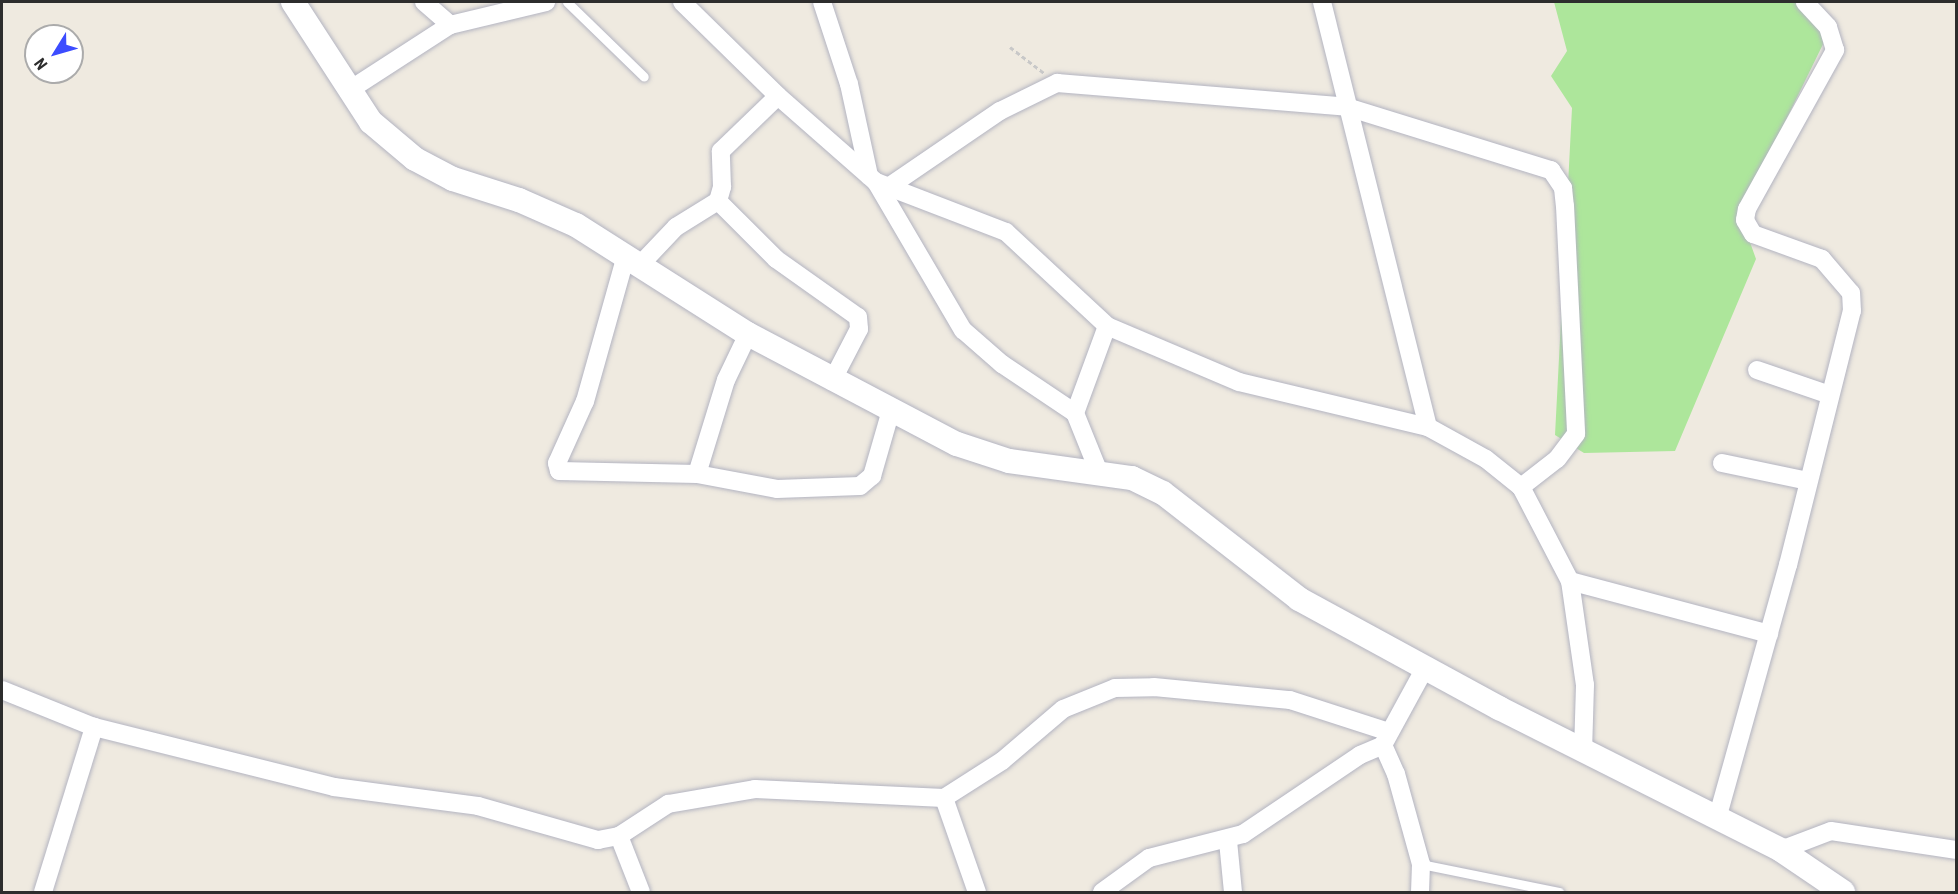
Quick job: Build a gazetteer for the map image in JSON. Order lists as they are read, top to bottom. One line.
{"north":"bottom left"}
